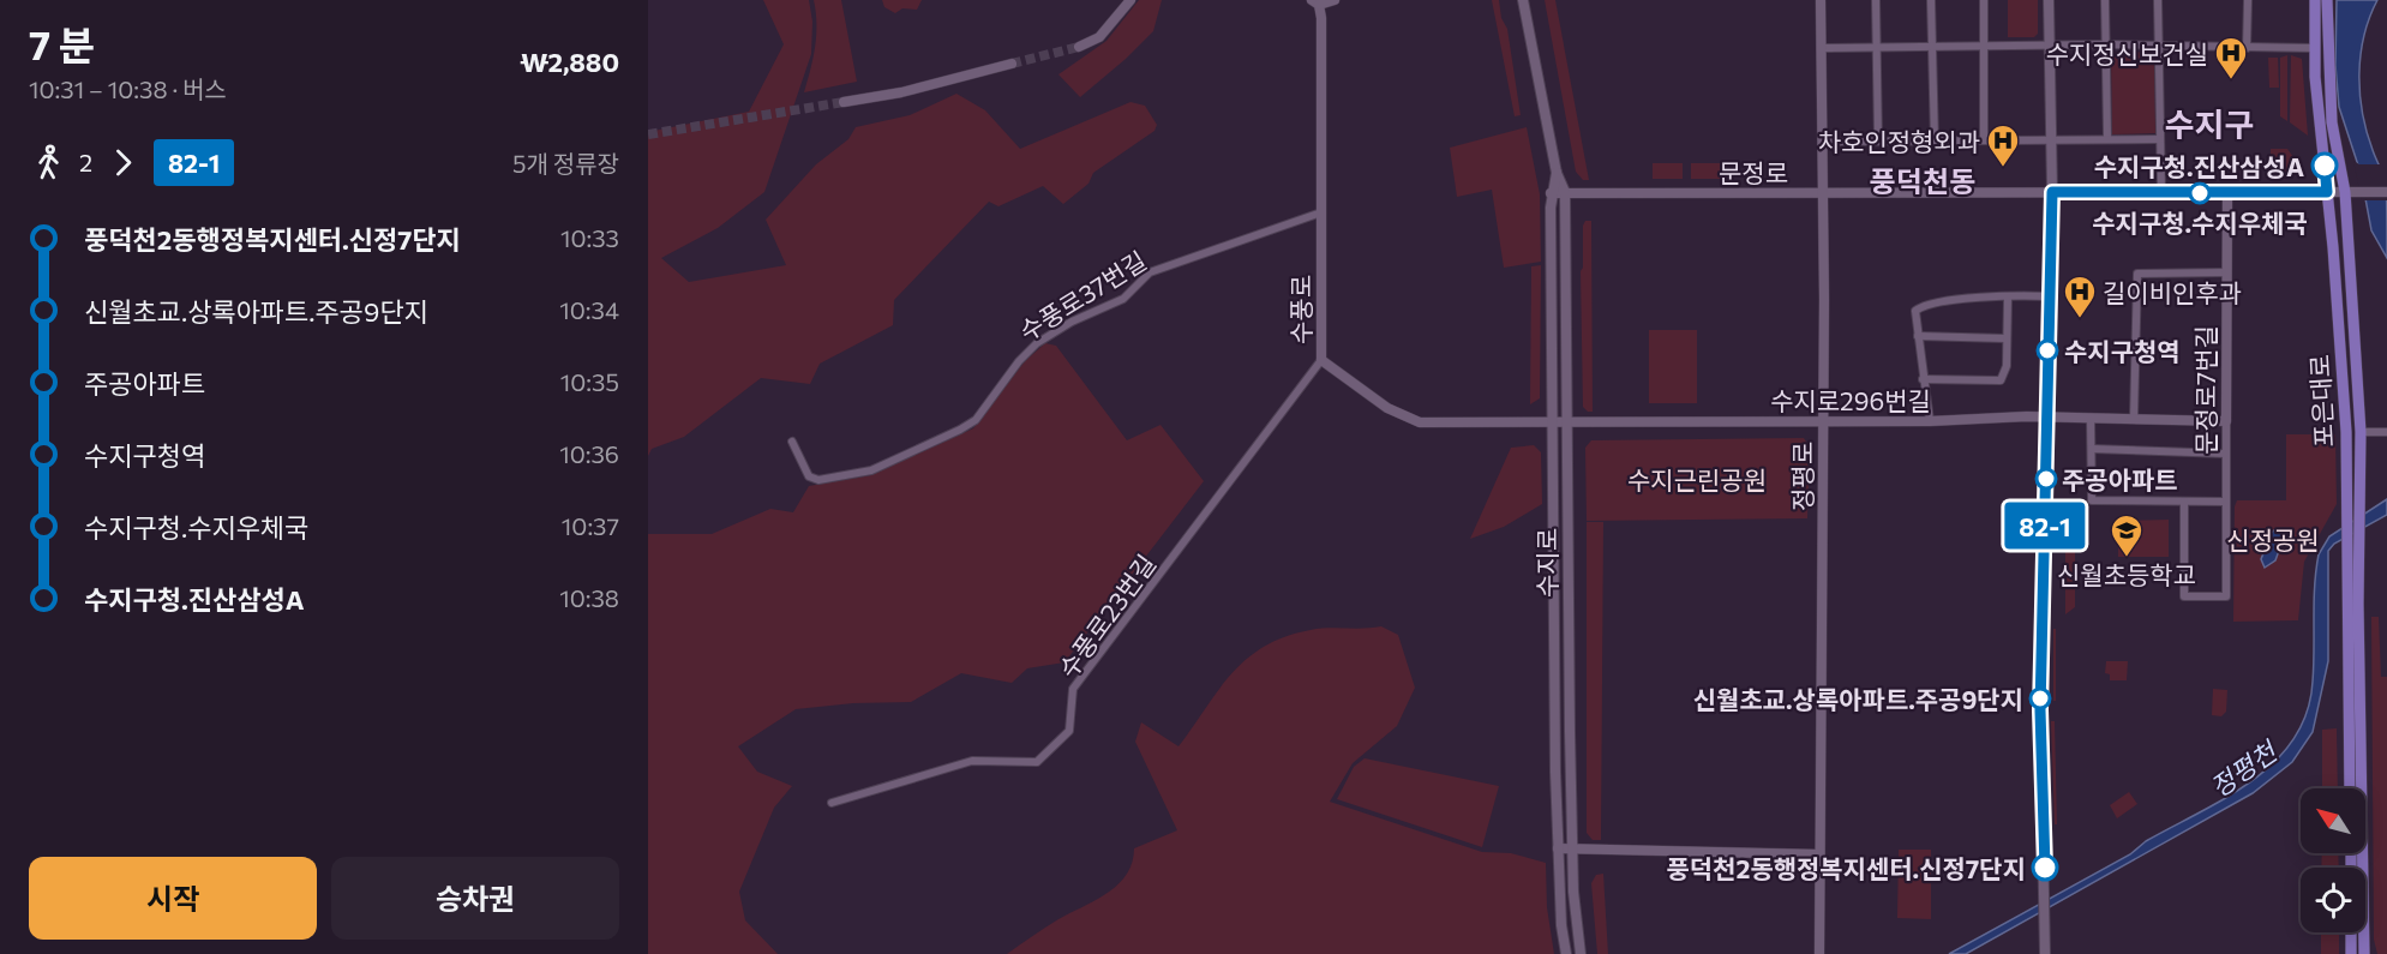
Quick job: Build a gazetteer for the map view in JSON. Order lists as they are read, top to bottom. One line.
{"streets":{"main road":["포은대로","수지로"],"street":["문정로","수풍로37번길","수풍로","문정로7번길","수지로296번길","정평로","수풍로23번길"]},"crossings":[["문정로","문정로7번길"],["문정로","포은대로"],["문정로","정평로"],["문정로","수지로"],["수풍로37번길","수풍로"],["수풍로","수지로296번길"],["수풍로","수지로"],["수풍로","수풍로23번길"],["문정로7번길","수지로296번길"],["수지로296번길","정평로"],["수지로296번길","수지로"]],"districts":["수지구","풍덕천동"],"water":["정평천"],"parks":["수지근린공원","신정공원"],"places":{"hospital":["수지정신보건실","차호인정형외과","길이비인후과"],"other":["수지구청.진산삼성A","수지구청.수지우체국","수지구청역","주공아파트","신월초교.상록아파트.주공9단지","풍덕천2동행정복지센터.신정7단지"],"school or university":["신월초등학교"]},"lines":["bus line 82-1"],"north":"top left","page":{"heading":["7 분","10:31 – 10:38 · 버스","₩2,880"],"on_map":"82-1","legs":["2","82-1","5개 정류장"],"list":[{"name":"풍덕천2동행정복지센터.신정7단지","value":"10:33"},{"name":"신월초교.상록아파트.주공9단지","value":"10:34"},{"name":"주공아파트","value":"10:35"},{"name":"수지구청역","value":"10:36"},{"name":"수지구청.수지우체국","value":"10:37"},{"name":"수지구청.진산삼성A","value":"10:38"}],"buttons":["시작","승차권"]}}
